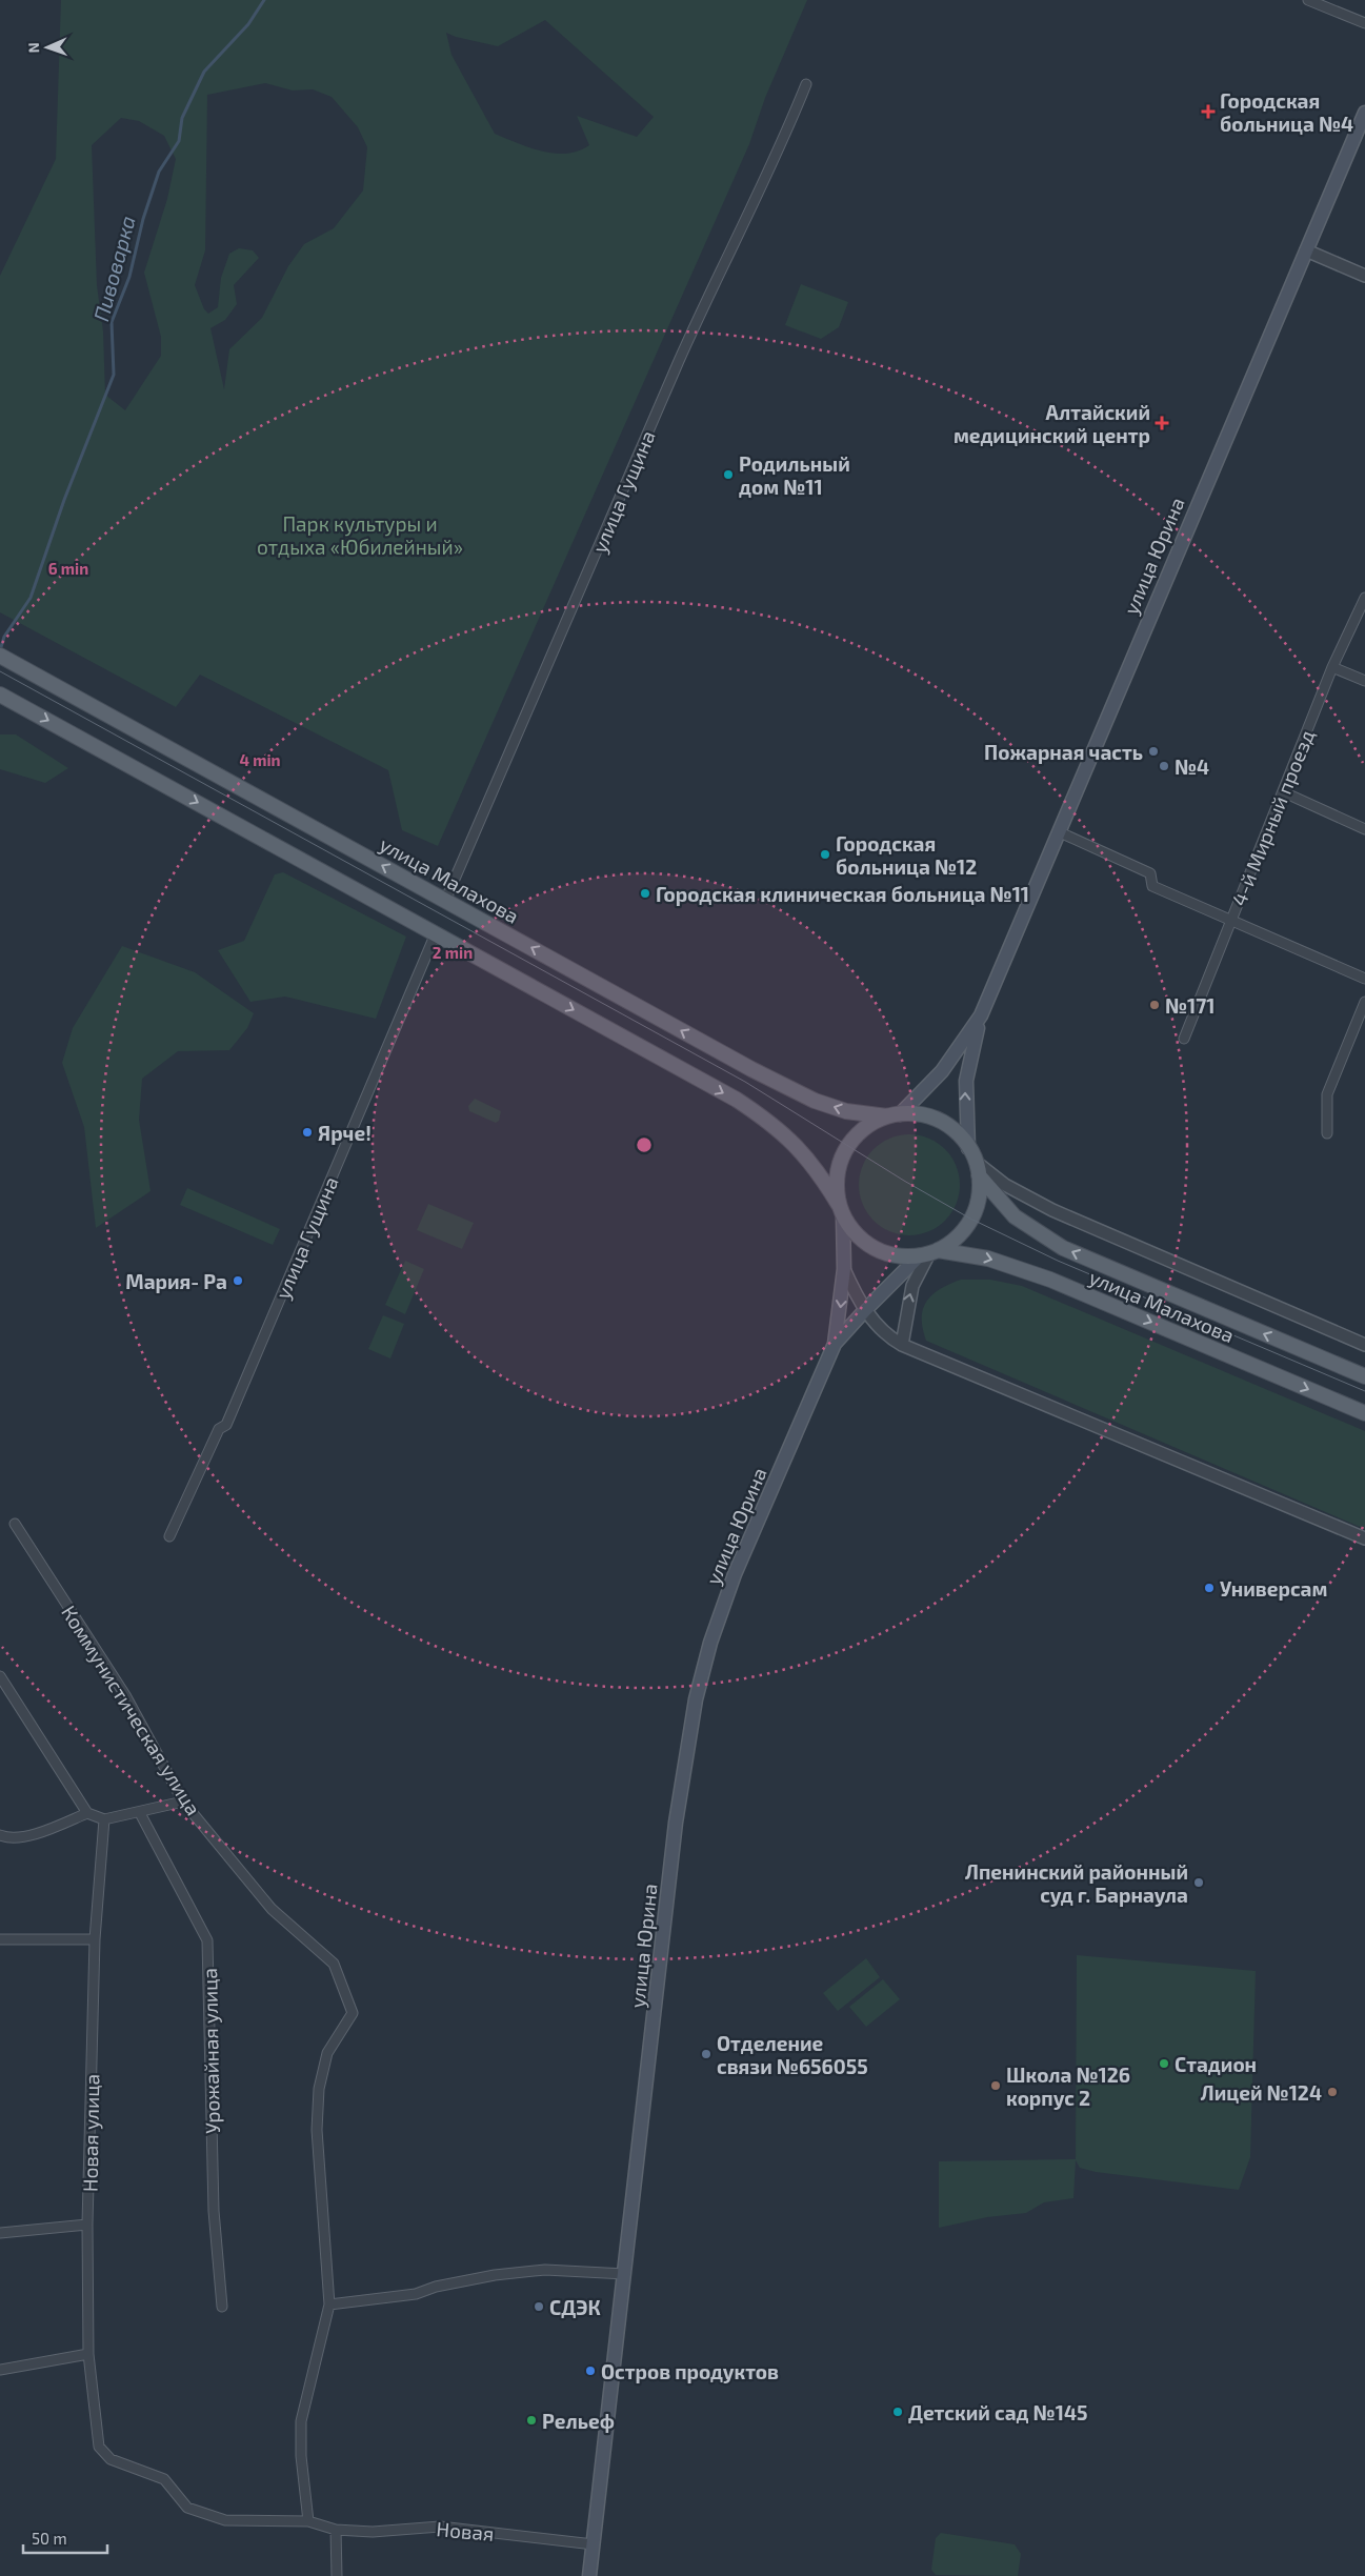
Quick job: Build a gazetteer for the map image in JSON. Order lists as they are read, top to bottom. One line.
{"streets":{"main road":["улица Юрина","улица Малахова"],"street":["улица Гущина","4-й Мирный проезд","Коммунистическая улица","Урожайная улица","Новая улица","Новая"]},"crossings":[["улица Гущина","улица Малахова"],["улица Юрина","улица Малахова"],["улица Юрина","Новая"],["Коммунистическая улица","Новая улица"]],"water":["Пивоварка"],"parks":["Парк культуры и отдыха «Юбилейный»"],"places":{"health":["Городская больница №4","Алтайский медицинский центр"],"other":["Родильный дом №11","Пожарная часть","№4","Городская больница №12","Городская клиническая больница №11","№171","Ярче!","Мария- Ра","Универсам","Лпенинский районный суд г. Барнаула","Отделение связи №656055","Стадион","Школа №126 корпус 2","Лицей №124","СДЭК","Остров продуктов","Детский сад №145","Рельеф"]},"scale_bar":"50 m","north":"left","rings":["6 min","4 min","2 min"]}
